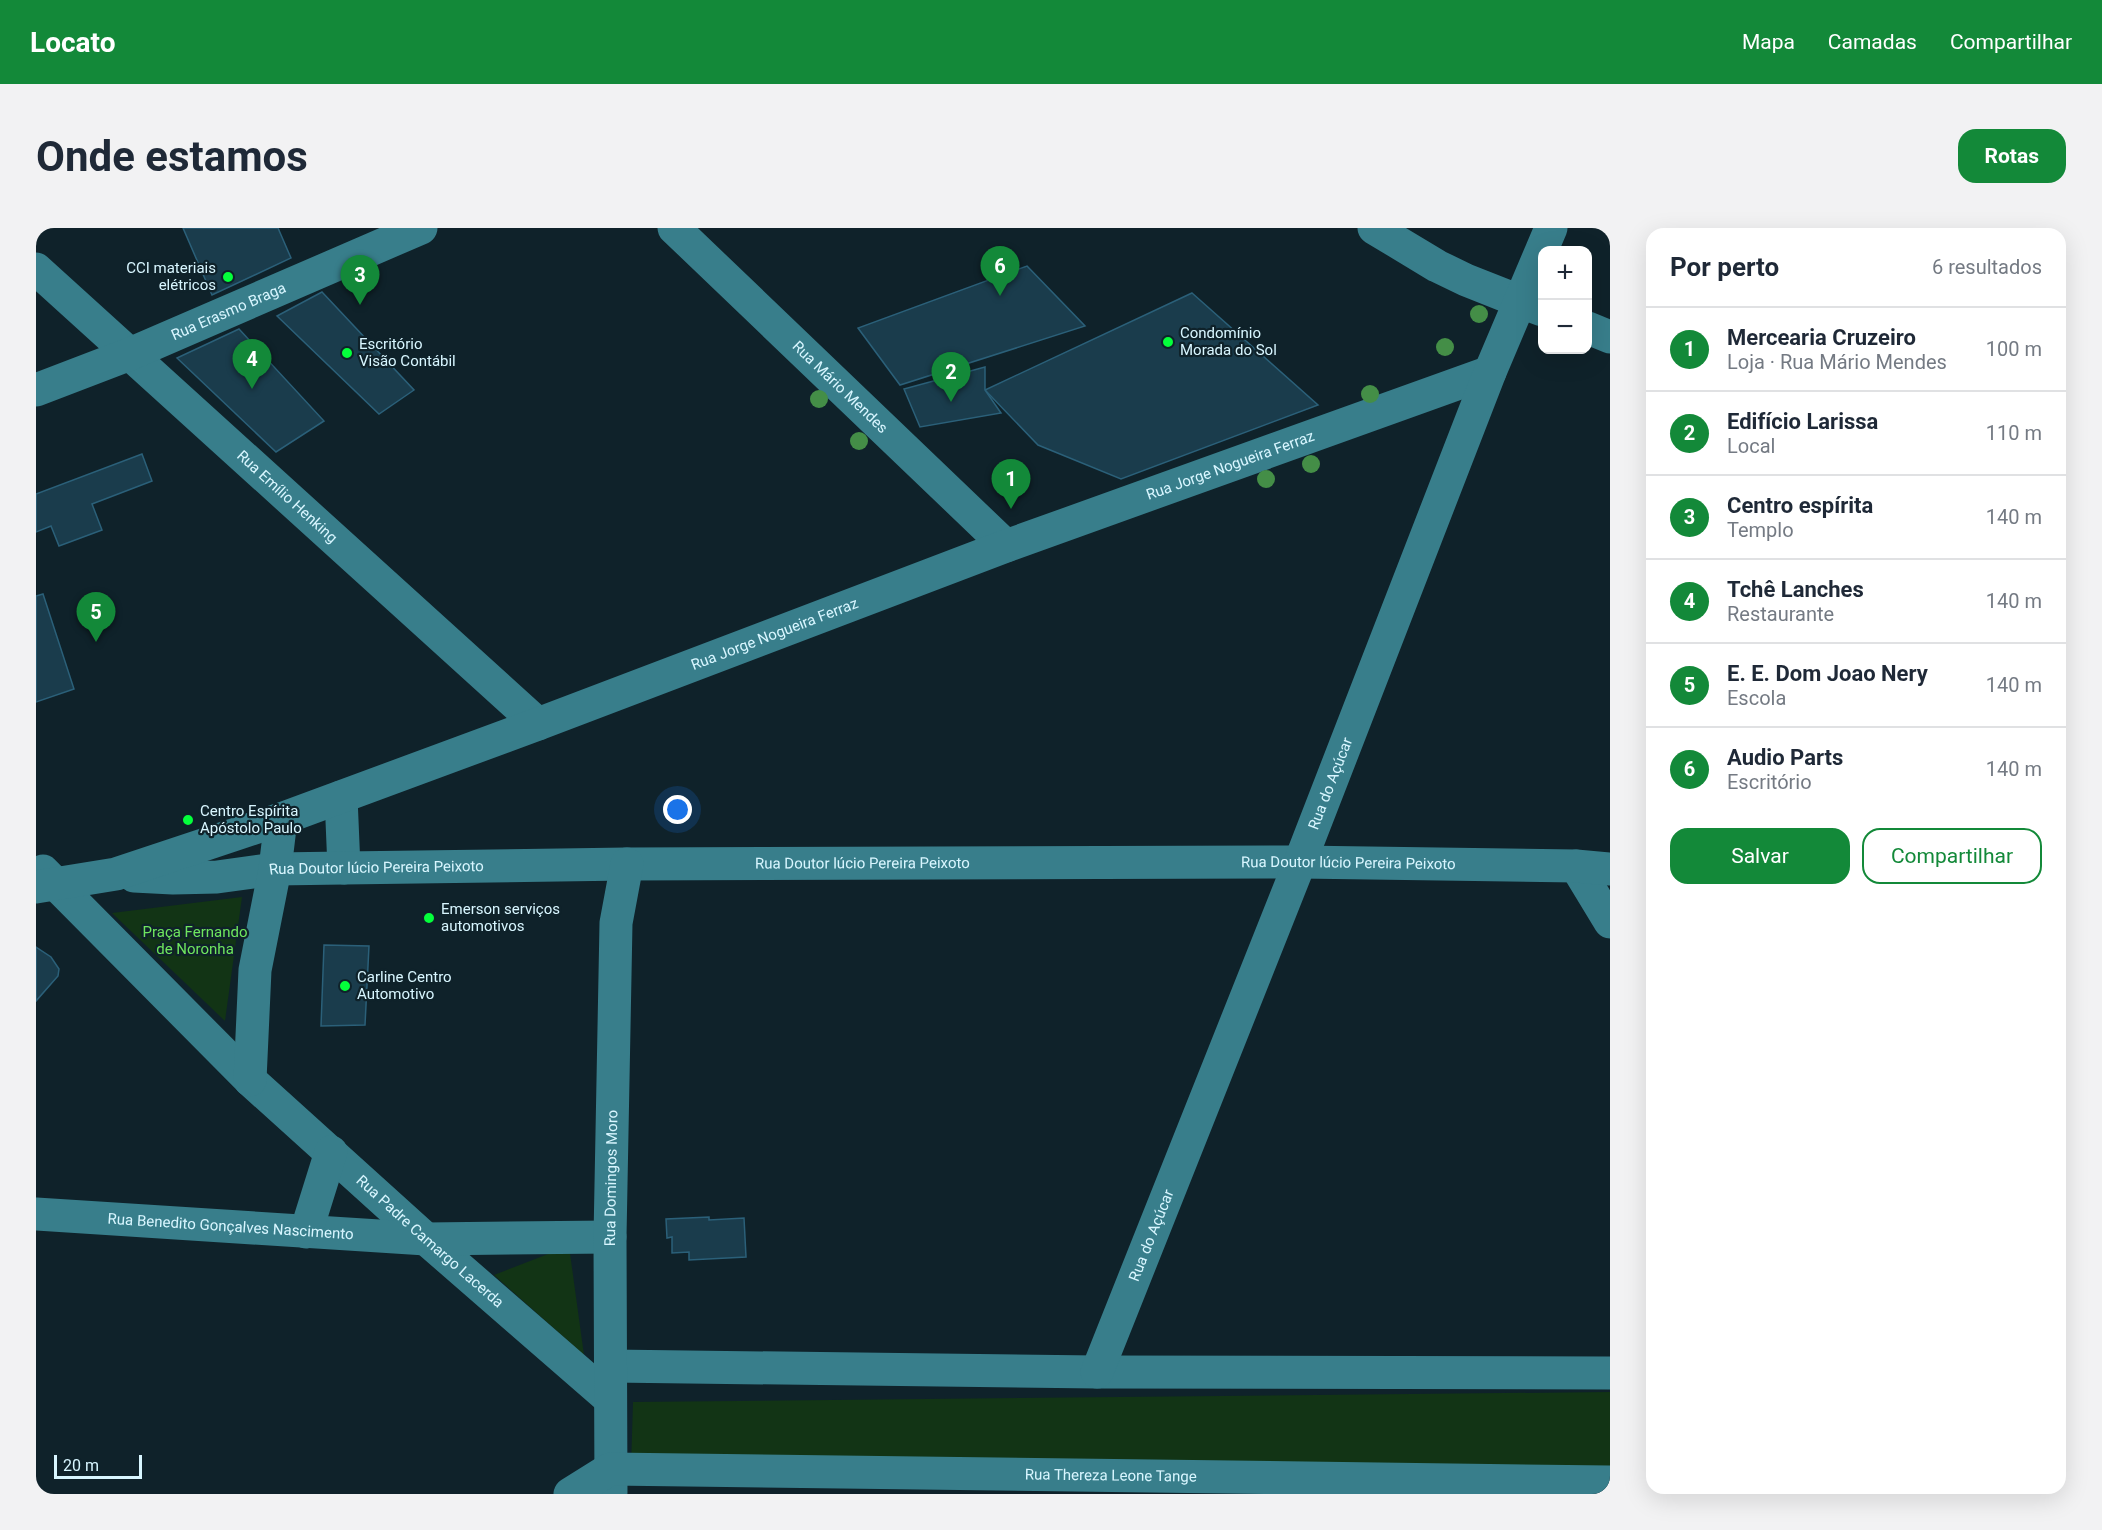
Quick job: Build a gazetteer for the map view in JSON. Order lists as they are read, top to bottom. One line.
{"streets":{"street":["Rua Erasmo Braga","Rua Mário Mendes","Rua Jorge Nogueira Ferraz","Rua Emílio Henking","Rua do Açúcar","Rua Doutor lúcio Pereira Peixoto","Rua Domingos Moro","Rua Benedito Gonçalves Nascimento","Rua Padre Camargo Lacerda","Rua Thereza Leone Tange"]},"crossings":[["Rua Erasmo Braga","Rua Emílio Henking"],["Rua Mário Mendes","Rua Jorge Nogueira Ferraz"],["Rua Jorge Nogueira Ferraz","Rua Emílio Henking"],["Rua Jorge Nogueira Ferraz","Rua do Açúcar"],["Rua Jorge Nogueira Ferraz","Rua Doutor lúcio Pereira Peixoto"],["Rua Jorge Nogueira Ferraz","Rua Padre Camargo Lacerda"],["Rua do Açúcar","Rua Doutor lúcio Pereira Peixoto"],["Rua Doutor lúcio Pereira Peixoto","Rua Domingos Moro"],["Rua Domingos Moro","Rua Benedito Gonçalves Nascimento"],["Rua Domingos Moro","Rua Padre Camargo Lacerda"],["Rua Domingos Moro","Rua Thereza Leone Tange"],["Rua Benedito Gonçalves Nascimento","Rua Padre Camargo Lacerda"]],"parks":["Praça Fernando de Noronha"],"places":["CCI materiais elétricos","Condomínio Morada do Sol","Escritório Visão Contábil","Centro Espírita Apóstolo Paulo","Emerson serviços automotivos","Carline Centro Automotivo"],"scale_bar":"20 m","page":{"header":"Locato","nav":["Mapa","Camadas","Compartilhar"],"buttons":["Rotas",["Salvar","Compartilhar"]],"title":"Onde estamos","heading":["Por perto","6 resultados"],"map_buttons":["+","−"],"pins":["6","3","4","2","1","5"],"list":[{"mark":"1","name":"Mercearia Cruzeiro","note":"Loja · Rua Mário Mendes","value":"100 m"},{"mark":"2","name":"Edifício Larissa","note":"Local","value":"110 m"},{"mark":"3","name":"Centro espírita","note":"Templo","value":"140 m"},{"mark":"4","name":"Tchê Lanches","note":"Restaurante","value":"140 m"},{"mark":"5","name":"E. E. Dom Joao Nery","note":"Escola","value":"140 m"},{"mark":"6","name":"Audio Parts","note":"Escritório","value":"140 m"}],"scale":"20 m"}}
